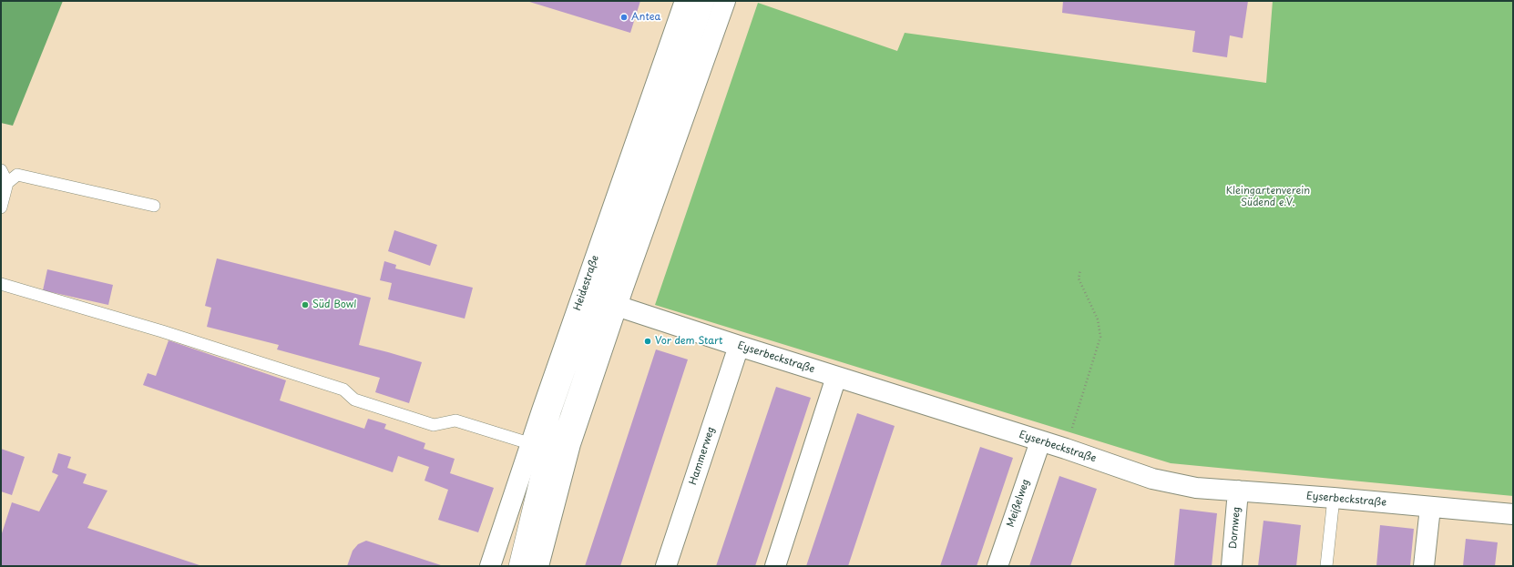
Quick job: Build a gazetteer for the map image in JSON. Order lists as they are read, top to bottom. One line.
{"streets":{"street":["Heidestraße","Eyserbeckstraße","Hammerweg","Meißelweg","Dornweg"]},"crossings":[["Eyserbeckstraße","Hammerweg"],["Eyserbeckstraße","Meißelweg"],["Eyserbeckstraße","Dornweg"]],"parks":["Kleingartenverein Südend e.V."],"places":["Antea","Süd Bowl","Vor dem Start"]}
